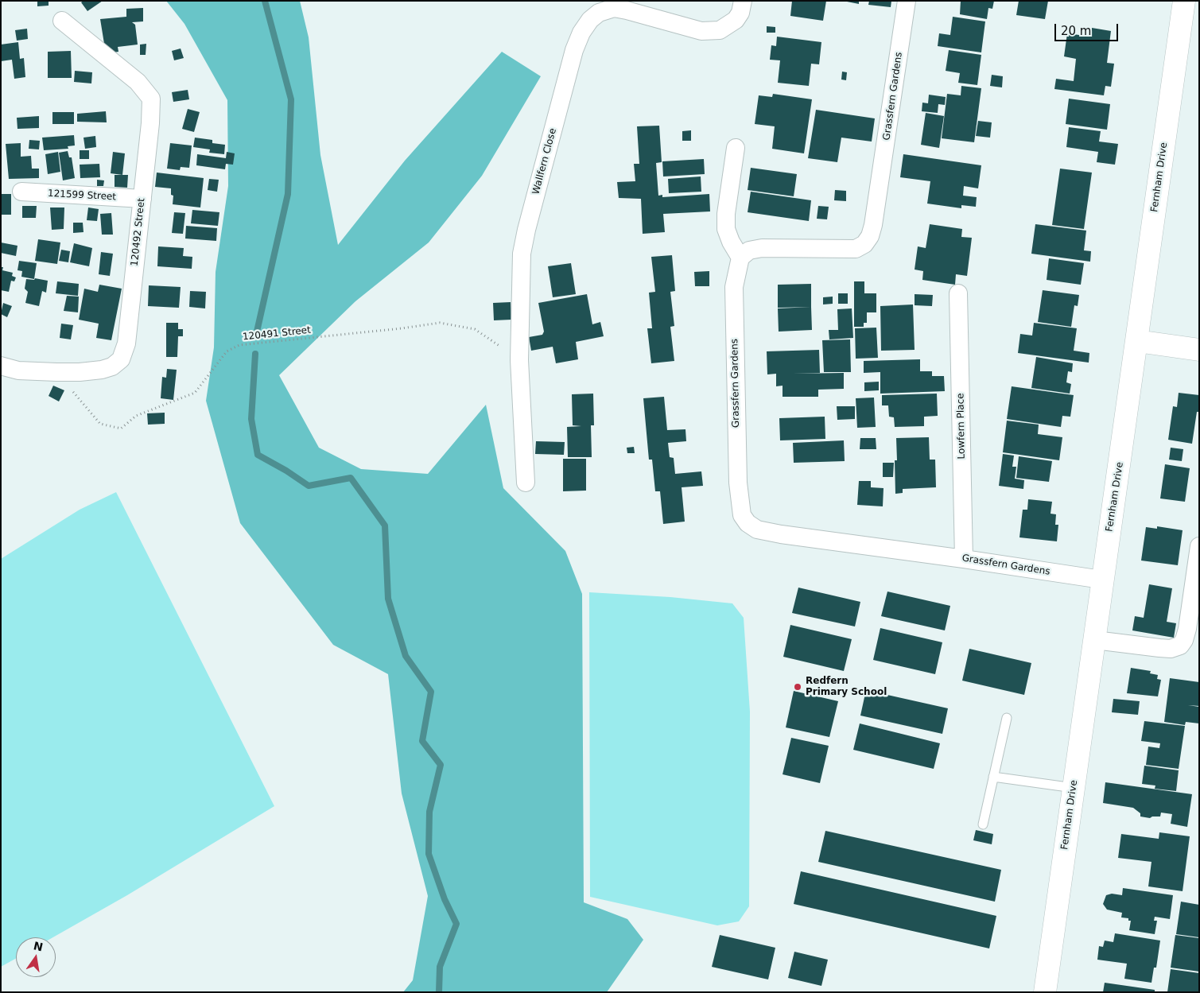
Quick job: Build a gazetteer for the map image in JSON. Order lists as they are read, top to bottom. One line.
{"streets":{"street":["Grassfern Gardens","Wallfern Close","Fernham Drive","121599 Street","120492 Street","Lowfern Place"],"path":["120491 Street"]},"crossings":[["Grassfern Gardens","Fernham Drive"],["Grassfern Gardens","Lowfern Place"],["Wallfern Close","120491 Street"],["121599 Street","120492 Street"],["120492 Street","120491 Street"]],"places":["Redfern Primary School"],"scale_bar":"20 m","north":"top"}
